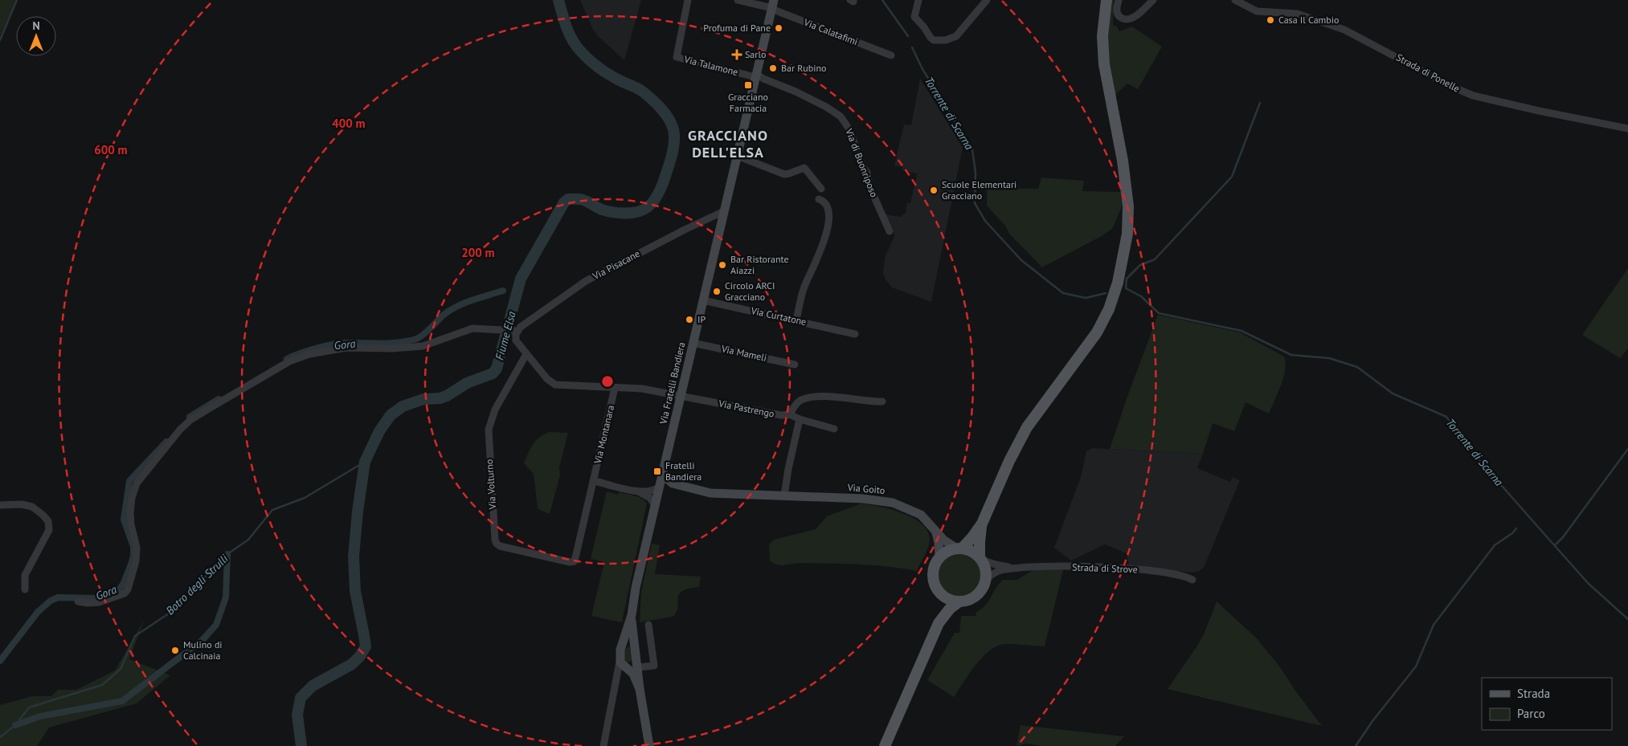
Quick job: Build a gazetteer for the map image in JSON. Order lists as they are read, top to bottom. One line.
{"streets":{"main road":["Via Fratelli Bandiera","Via Goito"],"street":["Via Calatafimi","Via Talamone","Strada di Ponelle","Via di Buonriposo","Via Pisacane","Via Curtatone","Via Mameli","Via Pastrengo","Via Montanara","Via Volturno","Strada di Strove"]},"crossings":[["Via Calatafimi","Via Fratelli Bandiera"],["Via Talamone","Via di Buonriposo"],["Via Talamone","Via Fratelli Bandiera"],["Via di Buonriposo","Via Fratelli Bandiera"],["Via Pisacane","Via Fratelli Bandiera"],["Via Pisacane","Via Pastrengo"],["Via Curtatone","Via Fratelli Bandiera"],["Via Mameli","Via Fratelli Bandiera"],["Via Fratelli Bandiera","Via Pastrengo"],["Via Fratelli Bandiera","Via Goito"],["Via Pastrengo","Via Montanara"],["Via Pastrengo","Via Volturno"],["Via Montanara","Via Volturno"],["Via Goito","Strada di Strove"]],"districts":["GRACCIANO DELL'ELSA"],"water":["Torrente di Scarna","Fiume Elsa","Gora","Botro degli Strulli"],"places":{"other":["Casa Il Cambio","Profuma di Pane","Bar Rubino","Scuole Elementari Gracciano","Bar Ristorante Aiazzi","Circolo ARCI Gracciano","IP","Mulino di Calcinaia"],"health":["Sarlo"],"transit":["Gracciano Farmacia","Fratelli Bandiera"]},"legend":["Strada","Parco"],"north":"top","rings":["400 m","600 m","200 m"]}
